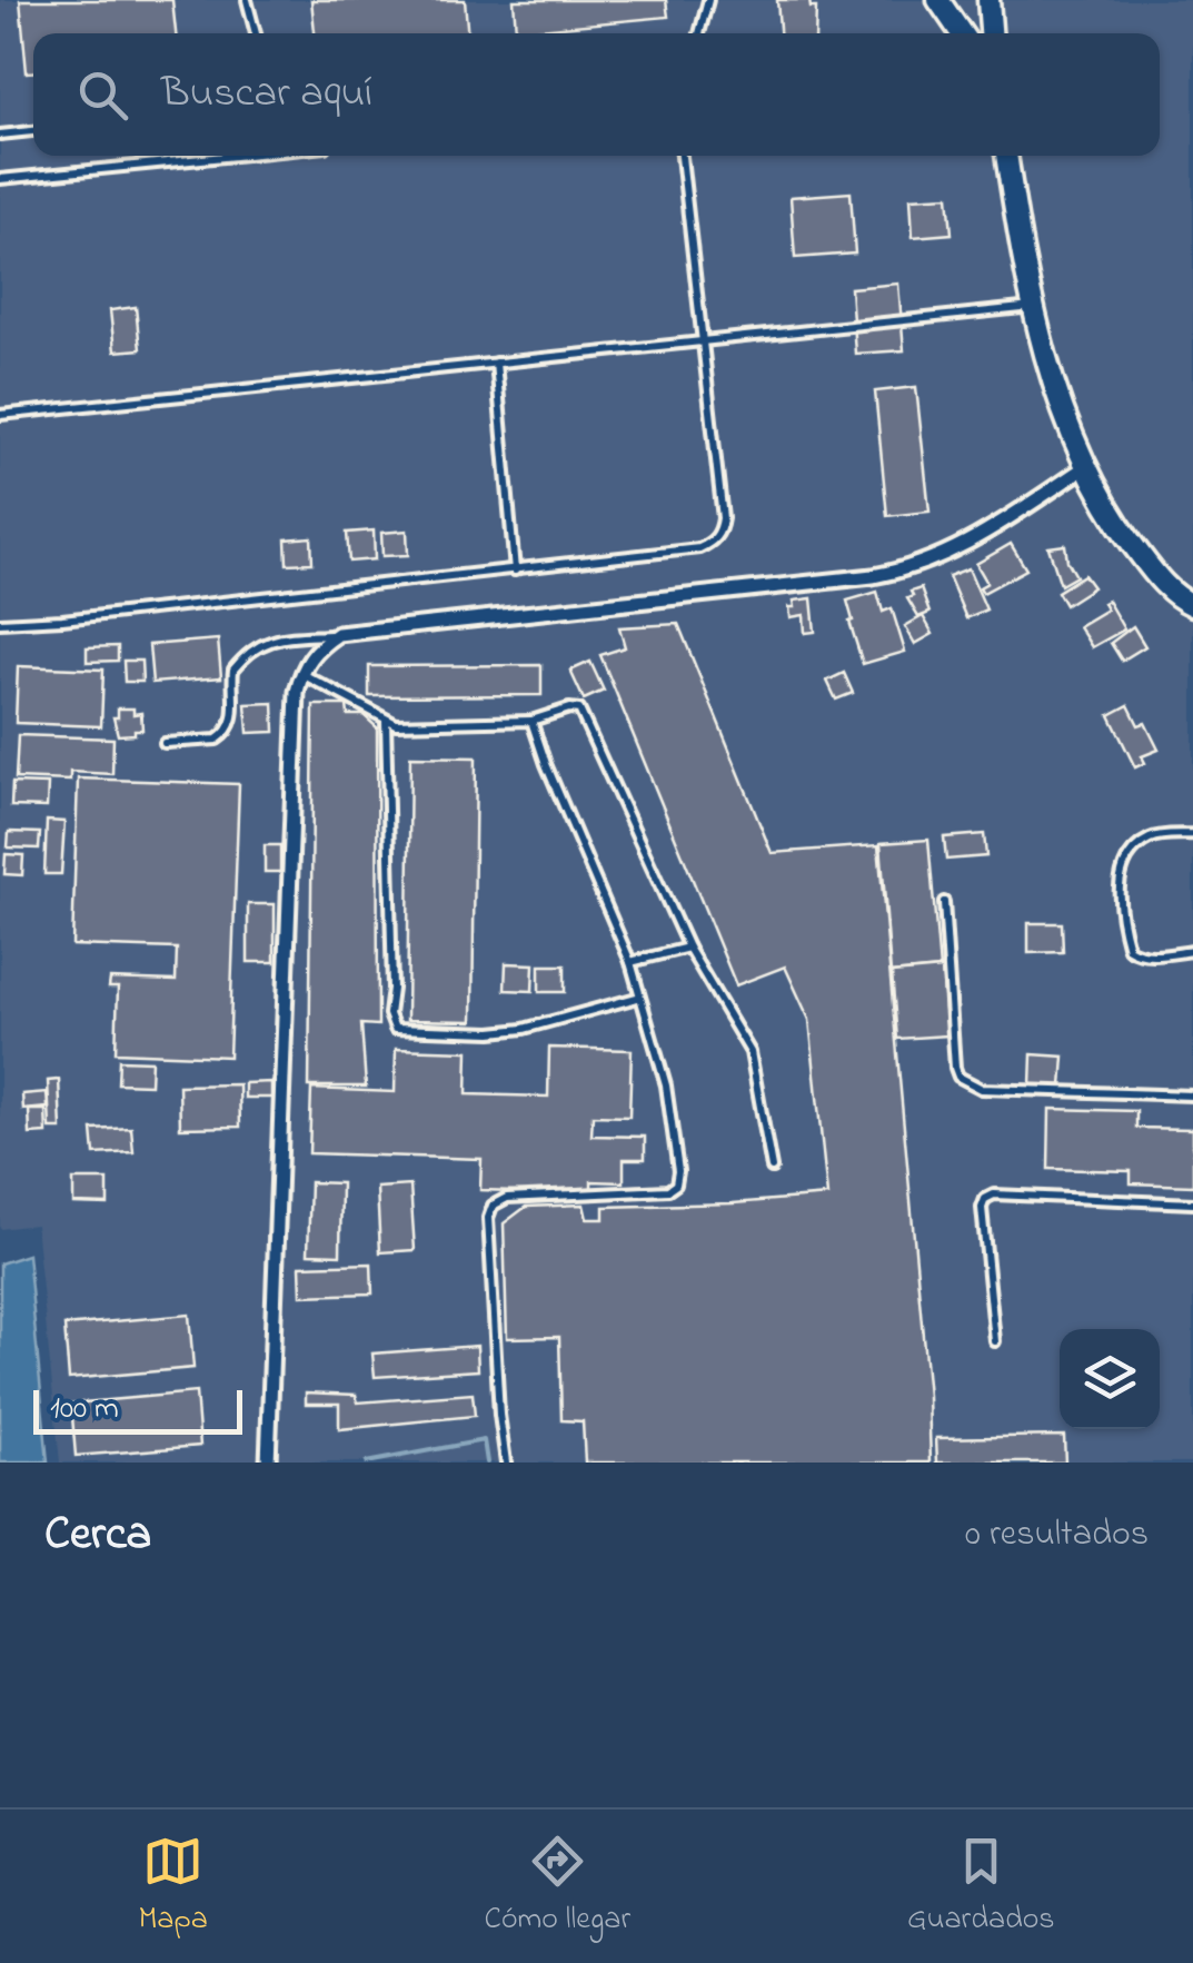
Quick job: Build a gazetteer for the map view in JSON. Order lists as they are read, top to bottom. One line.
{"scale_bar":"100 m","page":{"search":"Buscar aquí","scale":"100 m","heading":["Cerca","0 resultados"],"nav":["Mapa","Cómo llegar","Guardados"]}}
